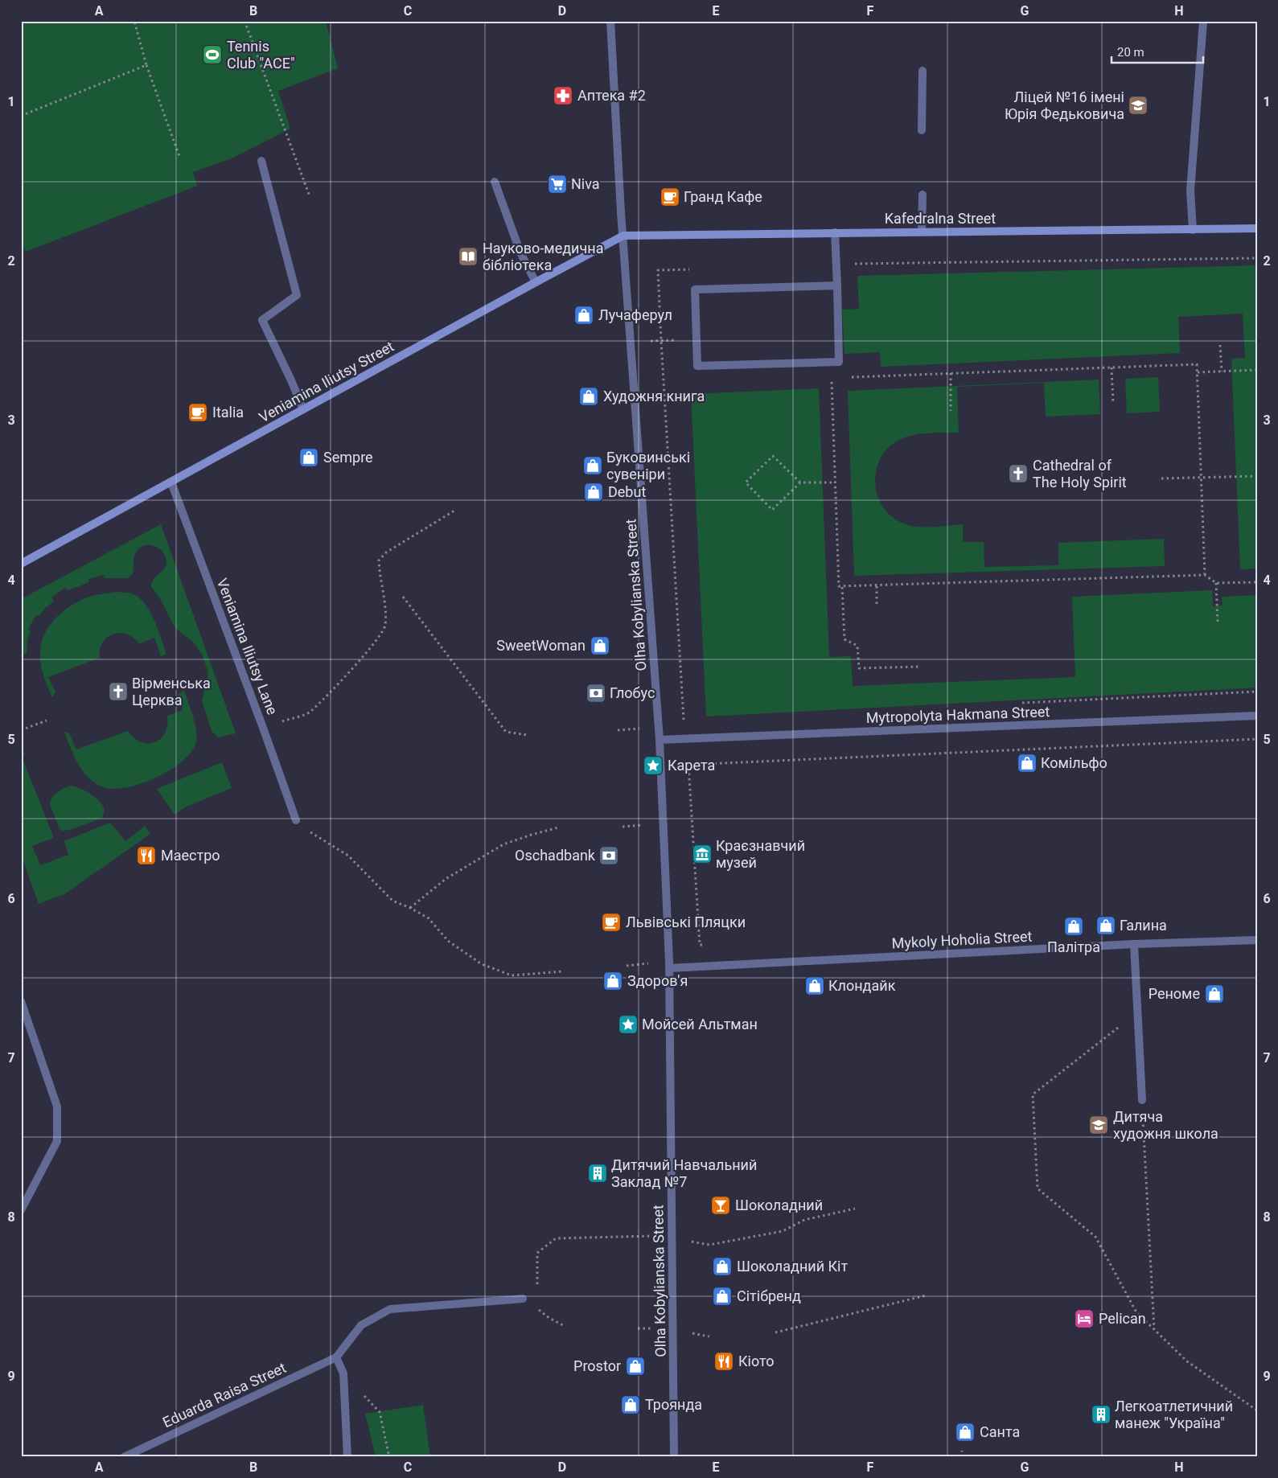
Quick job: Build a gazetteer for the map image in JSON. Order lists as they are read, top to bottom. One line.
{"streets":{"street":["Kafedralna Street","Veniamina Iliutsy Street","Olha Kobylianska Street","Veniamina Iliutsy Lane","Mytropolyta Hakmana Street","Mykoly Hoholia Street","Eduarda Raisa Street"]},"crossings":[["Kafedralna Street","Veniamina Iliutsy Street"],["Kafedralna Street","Olha Kobylianska Street"],["Veniamina Iliutsy Street","Olha Kobylianska Street"],["Veniamina Iliutsy Street","Veniamina Iliutsy Lane"],["Olha Kobylianska Street","Mytropolyta Hakmana Street"],["Olha Kobylianska Street","Mykoly Hoholia Street"]],"places":{"sports":["Tennis Club \"ACE\""],"pharmacy":["Аптека #2"],"school or university":["Ліцей №16 імені Юрія Федьковича","Дитяча художня школа"],"supermarket":["Niva"],"cafe":["Гранд Кафе","Italia","Львівські Пляцки"],"library":["Науково-медична бібліотека"],"shop":["Лучаферул","Художня книга","Sempre","Буковинські сувеніри","Debut","SweetWoman","Комільфо","Галина","Палітра","Здоров'я","Клондайк","Реноме","Шоколадний Кіт","Сітібренд","Prostor","Троянда","Санта"],"church":["Cathedral of The Holy Spirit","Вірменська Церква"],"bank":["Глобус","Oschadbank"],"place":["Карета","Мойсей Альтман"],"museum":["Краєзнавчий музей"],"restaurant":["Маестро","Кіото"],"building":["Дитячий Навчальний Заклад №7","Легкоатлетичний манеж \"Україна\""],"bar":["Шоколадний"],"hotel":["Pelican"]},"scale_bar":"20 m","grid":{"columns":["A","B","C","D","E","F","G","H"],"rows":["1","2","3","4","5","6","7","8","9"]}}
